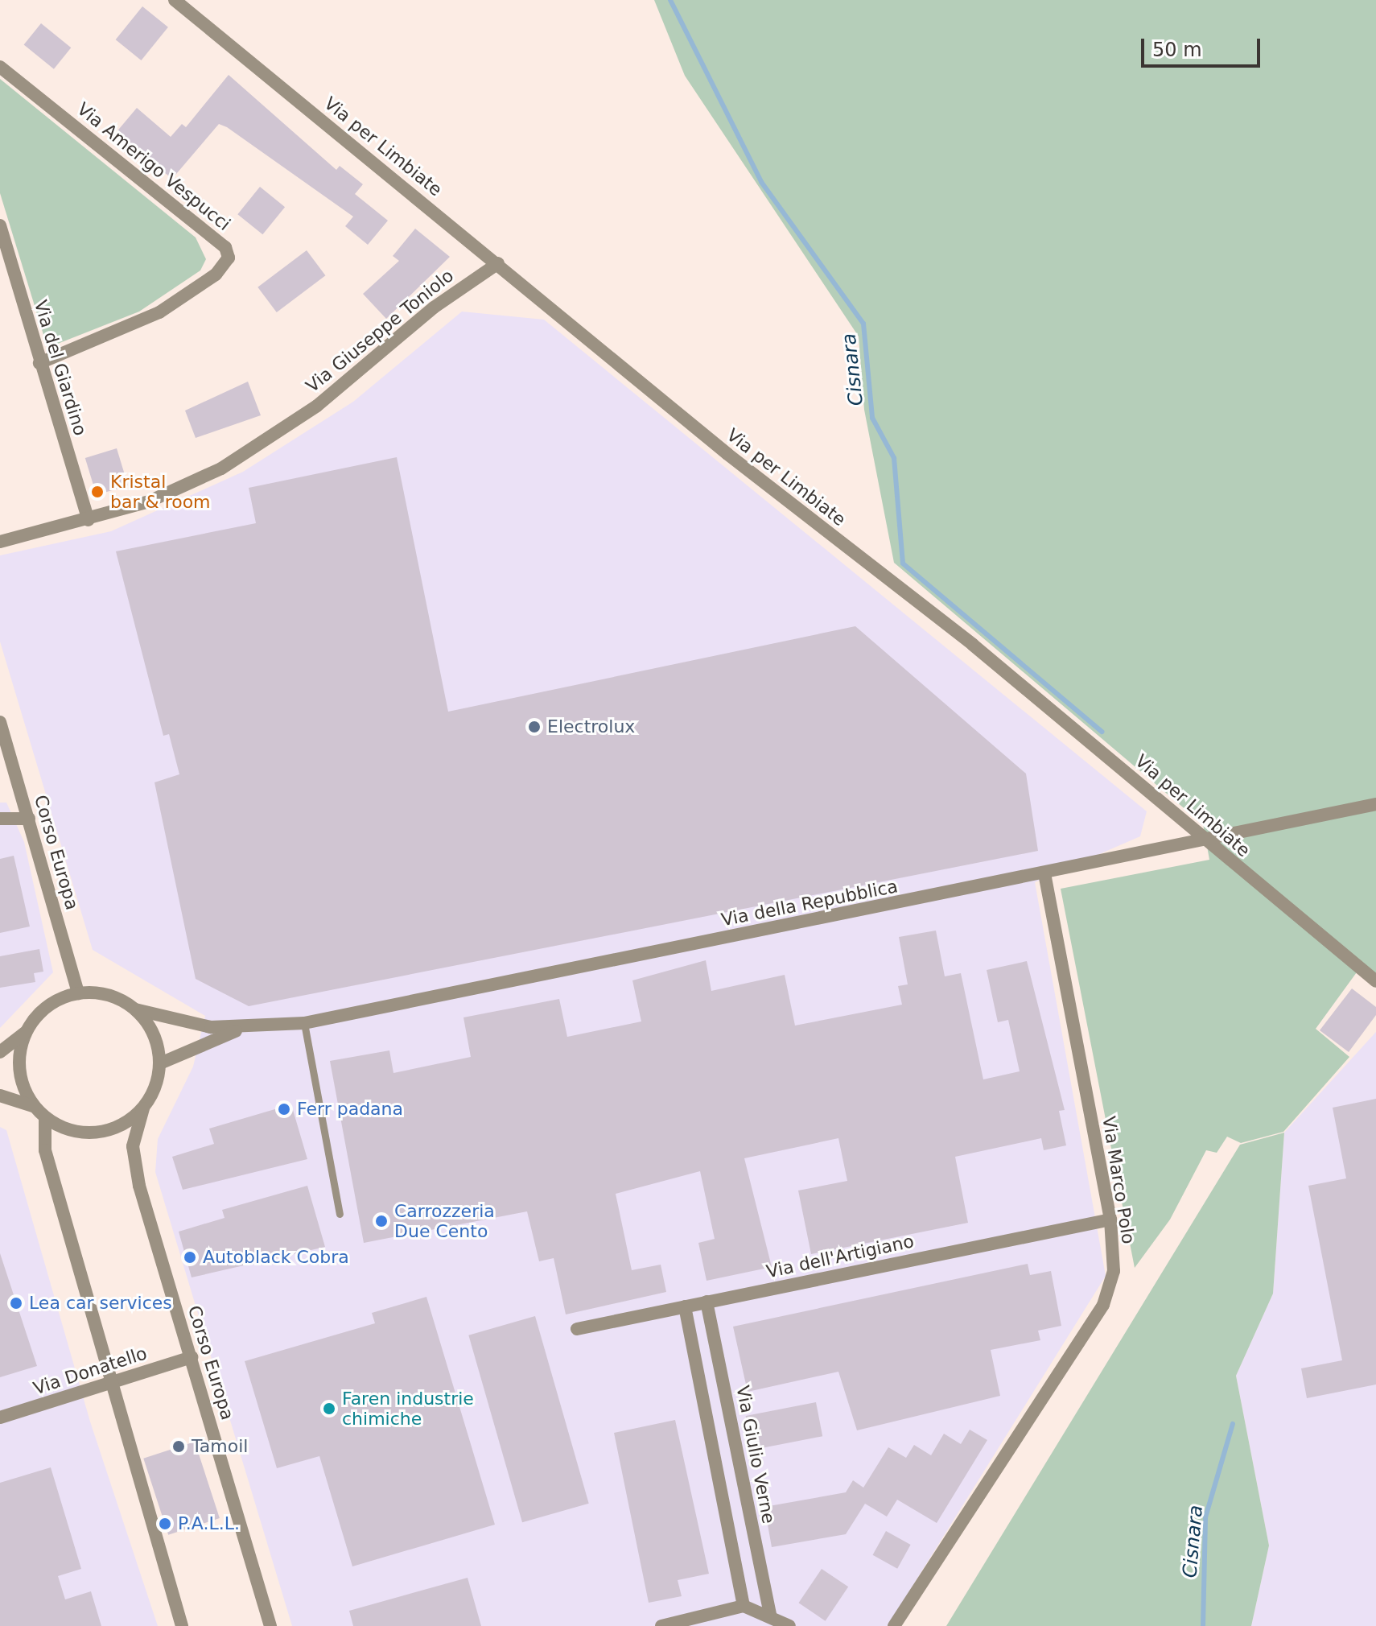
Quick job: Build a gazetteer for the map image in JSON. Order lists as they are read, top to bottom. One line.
{"streets":{"street":["Via per Limbiate","Via Amerigo Vespucci","Via Giuseppe Toniolo","Via del Giardino","Corso Europa","Via della Repubblica","Via Marco Polo","Via dell'Artigiano","Via Donatello","Via Giulio Verne"]},"crossings":[["Via per Limbiate","Via Giuseppe Toniolo"],["Via per Limbiate","Via della Repubblica"],["Via Amerigo Vespucci","Via del Giardino"],["Via Giuseppe Toniolo","Via del Giardino"],["Corso Europa","Via della Repubblica"],["Corso Europa","Via Donatello"],["Via della Repubblica","Via Marco Polo"],["Via Marco Polo","Via dell'Artigiano"],["Via dell'Artigiano","Via Giulio Verne"]],"water":["Cisnara"],"places":["Kristal bar & room","Electrolux","Ferr padana","Carrozzeria Due Cento","Autoblack Cobra","Lea car services","Faren industrie chimiche","Tamoil","P.A.L.L."],"scale_bar":"50 m"}
